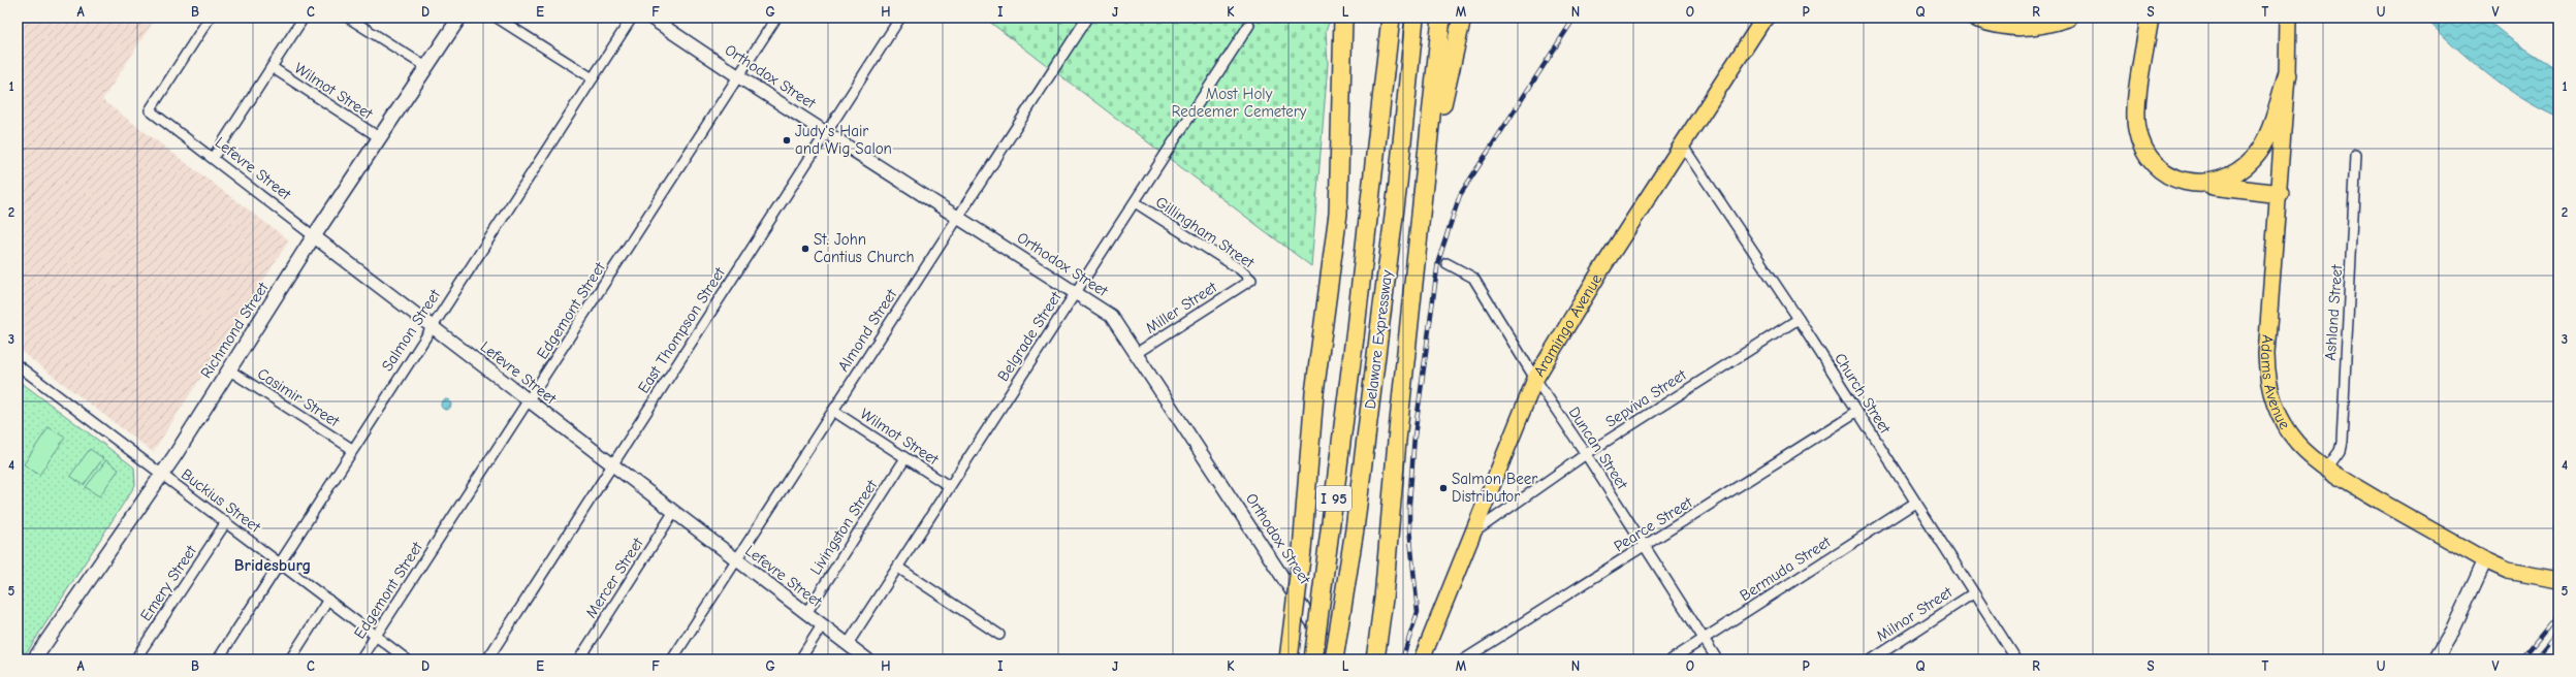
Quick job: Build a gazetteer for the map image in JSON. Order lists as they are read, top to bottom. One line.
{"streets":{"highway":["Delaware Expressway","I 95"],"main road":["Aramingo Avenue","Richmond Street","Adams Avenue"],"street":["Orthodox Street","Wilmot Street","Lefevre Street","Gillingham Street","Miller Street","Edgemont Street","Ashland Street","Salmon Street","East Thompson Street","Almond Street","Belgrade Street","Church Street","Casimir Street","Sepviva Street","Duncan Street","Buckius Street","Pearce Street","Livingston Street","Bermuda Street","Mercer Street","Emery Street","Milnor Street"]},"crossings":[["Orthodox Street","Miller Street"],["Orthodox Street","Edgemont Street"],["Orthodox Street","East Thompson Street"],["Orthodox Street","Almond Street"],["Orthodox Street","Belgrade Street"],["Wilmot Street","Richmond Street"],["Wilmot Street","Almond Street"],["Wilmot Street","Belgrade Street"],["Wilmot Street","Livingston Street"],["Lefevre Street","Edgemont Street"],["Lefevre Street","Richmond Street"],["Lefevre Street","Salmon Street"],["Lefevre Street","East Thompson Street"],["Lefevre Street","Almond Street"],["Lefevre Street","Belgrade Street"],["Lefevre Street","Livingston Street"],["Lefevre Street","Mercer Street"],["Gillingham Street","Miller Street"],["Gillingham Street","Belgrade Street"],["Edgemont Street","Buckius Street"],["Ashland Street","Adams Avenue"],["Aramingo Avenue","Church Street"],["Aramingo Avenue","Sepviva Street"],["Aramingo Avenue","Duncan Street"],["Richmond Street","Casimir Street"],["Richmond Street","Buckius Street"],["Salmon Street","Casimir Street"],["Salmon Street","Buckius Street"],["Church Street","Sepviva Street"],["Church Street","Pearce Street"],["Church Street","Bermuda Street"],["Church Street","Milnor Street"],["Sepviva Street","Duncan Street"],["Duncan Street","Pearce Street"],["Duncan Street","Bermuda Street"],["Buckius Street","Emery Street"]],"districts":["Bridesburg"],"parks":["Most Holy Redeemer Cemetery"],"places":["Judy's Hair and Wig Salon","St. John Cantius Church","Salmon Beer Distributor"],"grid":{"columns":["A","B","C","D","E","F","G","H","I","J","K","L","M","N","O","P","Q","R","S","T","U","V"],"rows":["1","2","3","4","5"]}}
